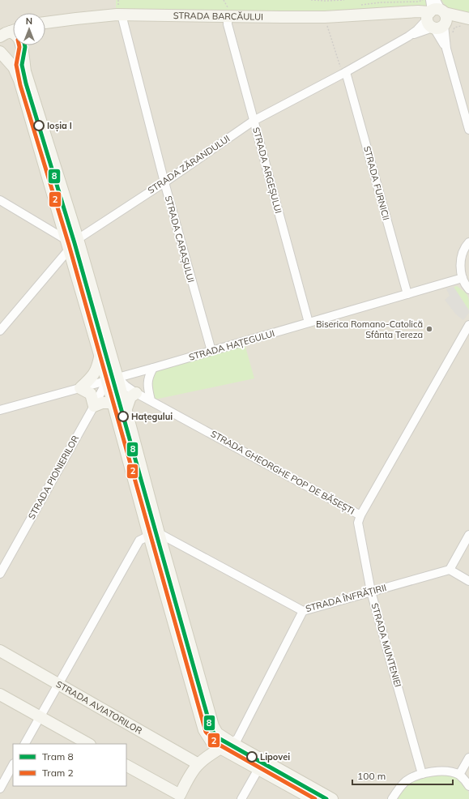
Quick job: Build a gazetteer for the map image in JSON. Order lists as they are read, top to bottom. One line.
{"streets":{"street":["STRADA BARCĂULUI","STRADA ZĂRANDULUI","STRADA ARGEȘULUI","STRADA FURNICII","STRADA CARAȘULUI","STRADA HAȚEGULUI","STRADA GHEORGHE POP DE BĂSEȘTI","STRADA PIONIERILOR","STRADA ÎNFRĂȚIRII","STRADA MUNTENIEI","STRADA AVIATORILOR"]},"crossings":[["STRADA BARCĂULUI","STRADA ZĂRANDULUI"],["STRADA BARCĂULUI","STRADA ARGEȘULUI"],["STRADA BARCĂULUI","STRADA CARAȘULUI"],["STRADA ZĂRANDULUI","STRADA ARGEȘULUI"],["STRADA ZĂRANDULUI","STRADA FURNICII"],["STRADA ZĂRANDULUI","STRADA CARAȘULUI"],["STRADA ARGEȘULUI","STRADA HAȚEGULUI"],["STRADA FURNICII","STRADA HAȚEGULUI"],["STRADA CARAȘULUI","STRADA HAȚEGULUI"],["STRADA HAȚEGULUI","STRADA GHEORGHE POP DE BĂSEȘTI"],["STRADA HAȚEGULUI","STRADA PIONIERILOR"],["STRADA GHEORGHE POP DE BĂSEȘTI","STRADA PIONIERILOR"],["STRADA GHEORGHE POP DE BĂSEȘTI","STRADA MUNTENIEI"],["STRADA ÎNFRĂȚIRII","STRADA MUNTENIEI"]],"places":["Ioșia I","Biserica Romano-Catolică Sfânta Tereza","Hațegului","Lipovei"],"lines":["tram line 8","tram line 2"],"legend":["Tram 8","Tram 2"],"scale_bar":"100 m","north":"top"}
